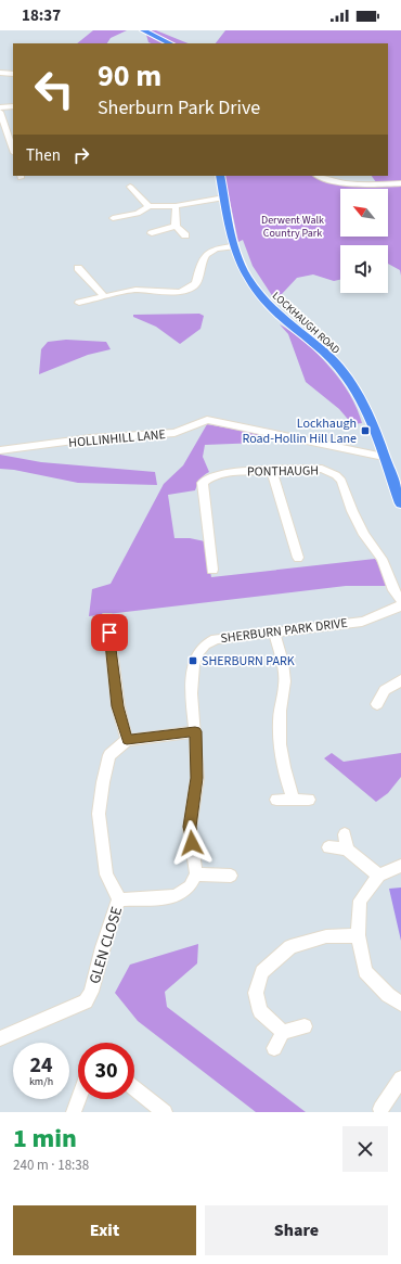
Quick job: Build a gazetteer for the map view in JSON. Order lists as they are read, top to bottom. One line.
{"streets":{"main road":["LOCKHAUGH ROAD"],"street":["HOLLINHILL LANE","PONTHAUGH","SHERBURN PARK DRIVE","GLEN CLOSE"]},"crossings":[["LOCKHAUGH ROAD","HOLLINHILL LANE"]],"parks":["Derwent Walk Country Park"],"places":{"transit":["Lockhaugh Road-Hollin Hill Lane","SHERBURN PARK"]},"north":"top left","page":{"status":"18:37","turn":["90 m","Sherburn Park Drive"],"then":"Then","speed":"24 km/h","limit":"30","heading":["1 min","240 m · 18:38"],"buttons":["Exit","Share"]}}
